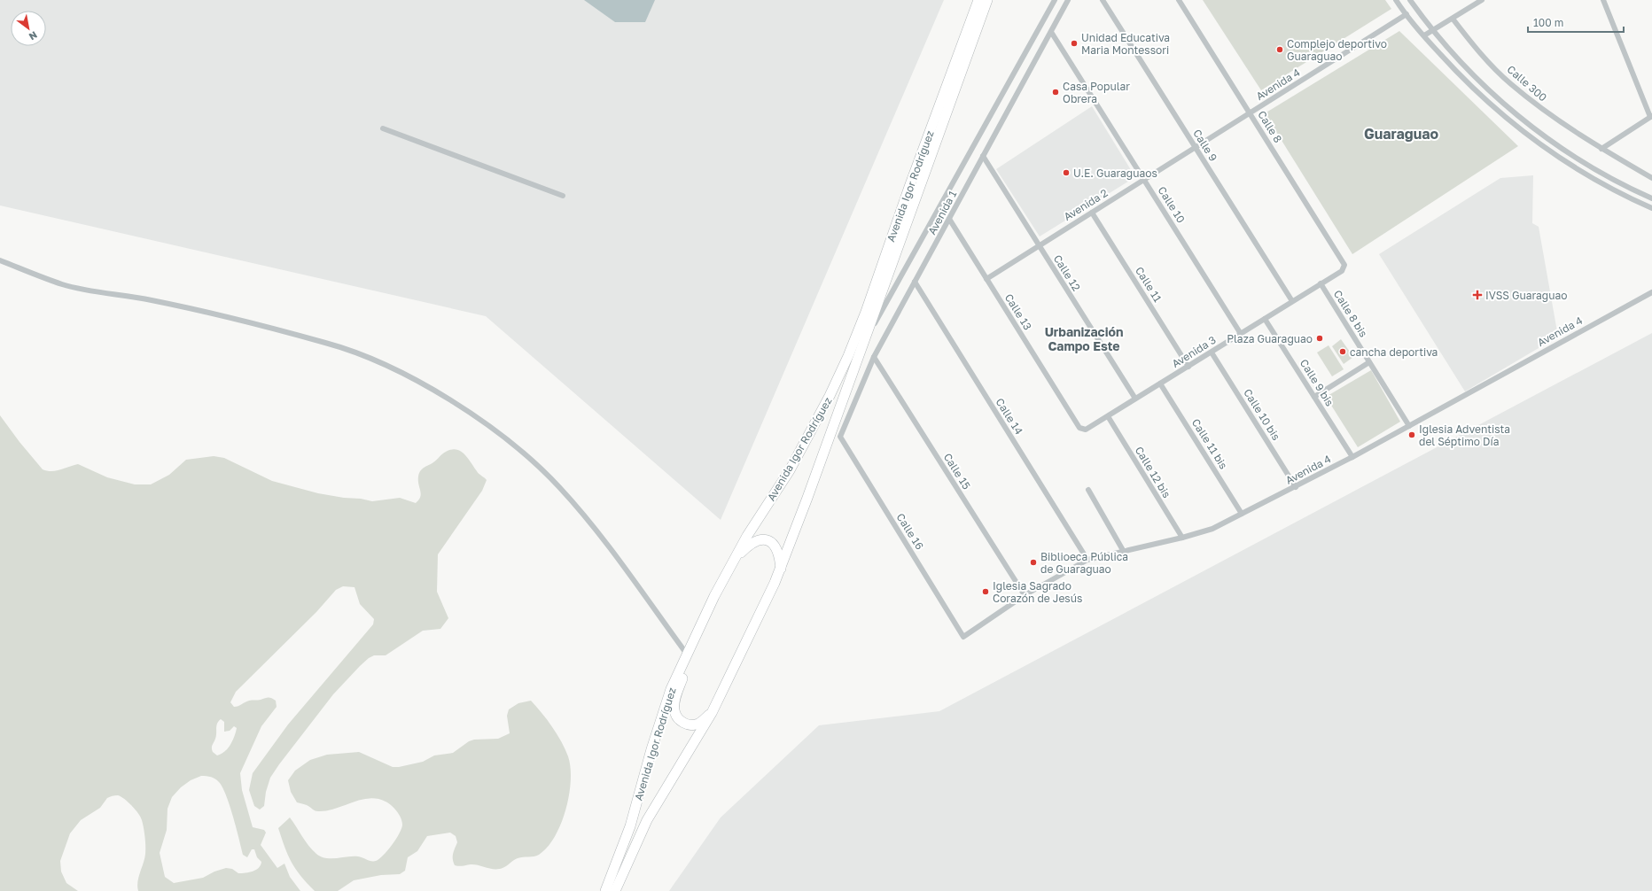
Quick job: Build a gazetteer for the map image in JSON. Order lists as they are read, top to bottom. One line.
{"streets":{"highway":["Avenida Igor Rodríguez"],"street":["Calle 300","Avenida 4","Calle 8","Calle 9","Avenida 2","Calle 10","Avenida 1","Calle 12","Calle 11","Calle 13","Calle 8 bis","Avenida 3","Calle 9 bis","Calle 10 bis","Calle 14","Calle 11 bis","Calle 15","Calle 12 bis","Calle 16"]},"crossings":[["Avenida 4","Calle 8"],["Avenida 4","Avenida 2"],["Avenida 4","Calle 8 bis"],["Avenida 4","Calle 9 bis"],["Avenida 4","Calle 10 bis"],["Avenida 4","Calle 14"],["Avenida 4","Calle 11 bis"],["Avenida 4","Calle 15"],["Avenida 4","Calle 12 bis"],["Avenida 4","Calle 16"],["Calle 8","Avenida 2"],["Calle 8","Avenida 3"],["Calle 9","Avenida 2"],["Calle 9","Avenida 3"],["Avenida 2","Calle 10"],["Avenida 2","Calle 12"],["Avenida 2","Calle 11"],["Avenida 2","Calle 13"],["Calle 10","Avenida 1"],["Calle 10","Avenida 3"],["Avenida 1","Calle 12"],["Avenida 1","Calle 13"],["Avenida 1","Calle 14"],["Avenida 1","Calle 15"],["Avenida 1","Calle 16"],["Calle 12","Avenida 3"],["Calle 11","Avenida 3"],["Calle 13","Avenida 3"],["Calle 8 bis","Avenida 3"],["Avenida 3","Calle 9 bis"],["Avenida 3","Calle 10 bis"],["Avenida 3","Calle 11 bis"],["Avenida 3","Calle 12 bis"]],"districts":["Guaraguao","Urbanización Campo Este"],"places":{"other":["Unidad Educativa Maria Montessori","Complejo deportivo Guaraguao","Casa Popular Obrera","U.E. Guaraguaos","Plaza Guaraguao","cancha deportiva","Iglesia Adventista del Séptimo Día","Biblioeca Pública de Guaraguao","Iglesia Sagrado Corazón de Jesús"],"health":["IVSS Guaraguao"]},"scale_bar":"100 m","north":"bottom right"}
